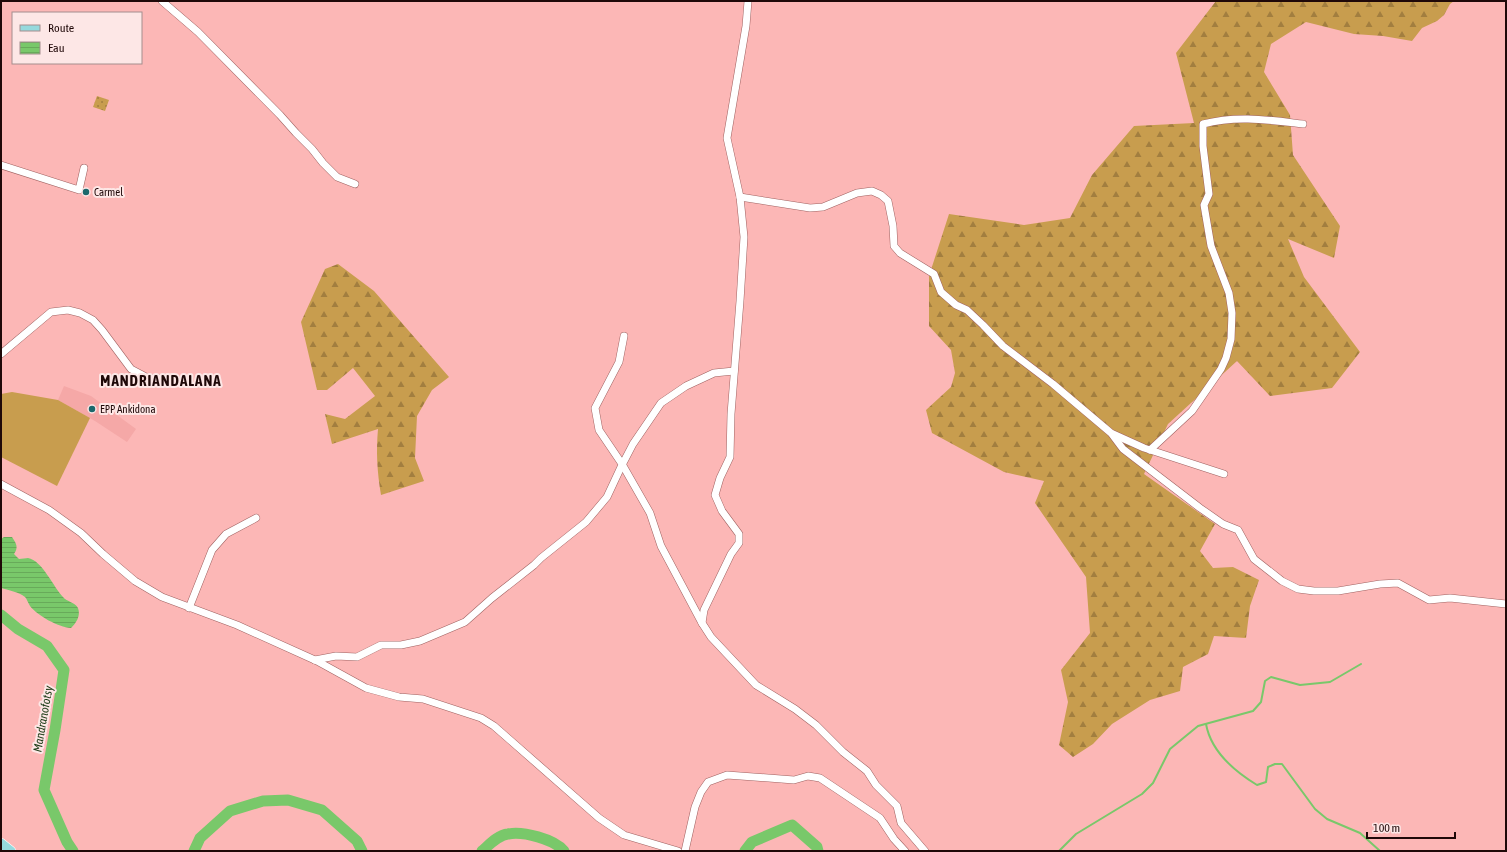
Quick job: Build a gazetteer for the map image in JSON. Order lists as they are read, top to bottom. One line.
{"districts":["MANDRIANDALANA"],"water":["Mandranofotsy"],"places":["Carmel","EPP Ankidona"],"legend":["Route","Eau"],"scale_bar":"100 m"}
